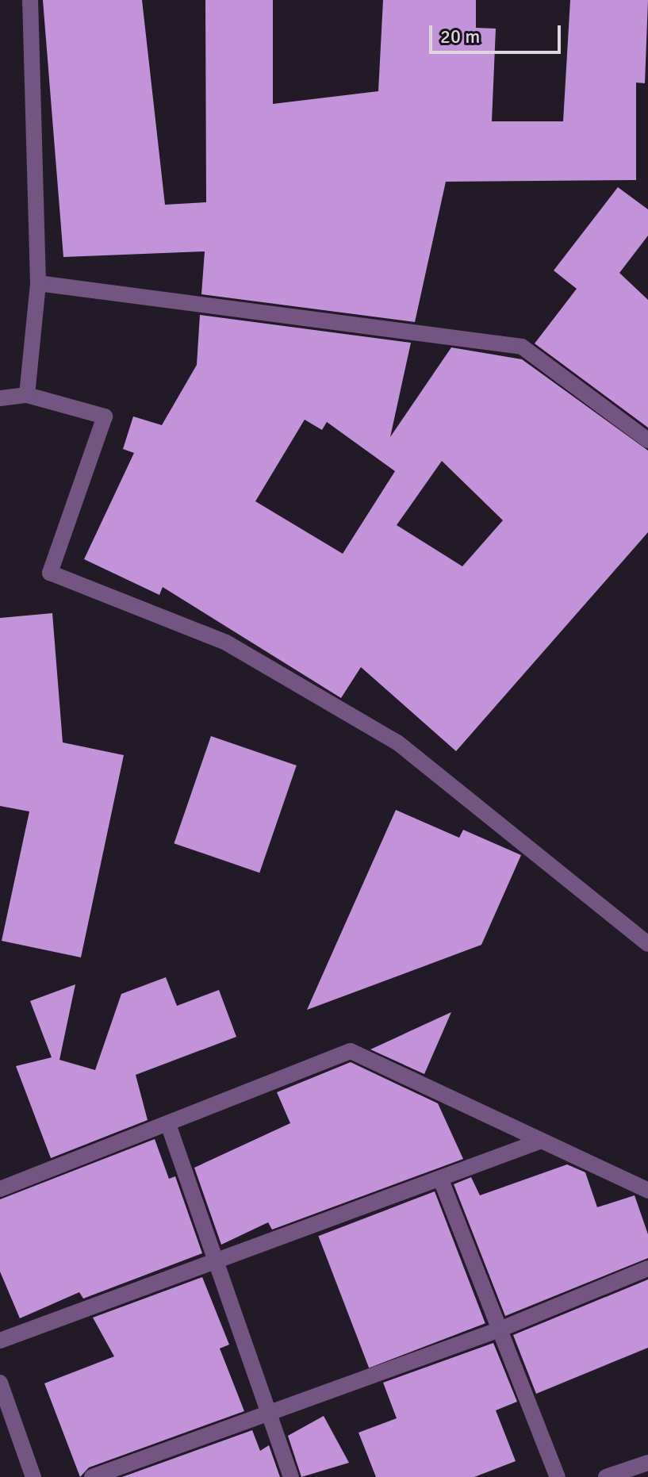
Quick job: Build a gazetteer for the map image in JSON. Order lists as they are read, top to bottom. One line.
{"scale_bar":"20 m"}
